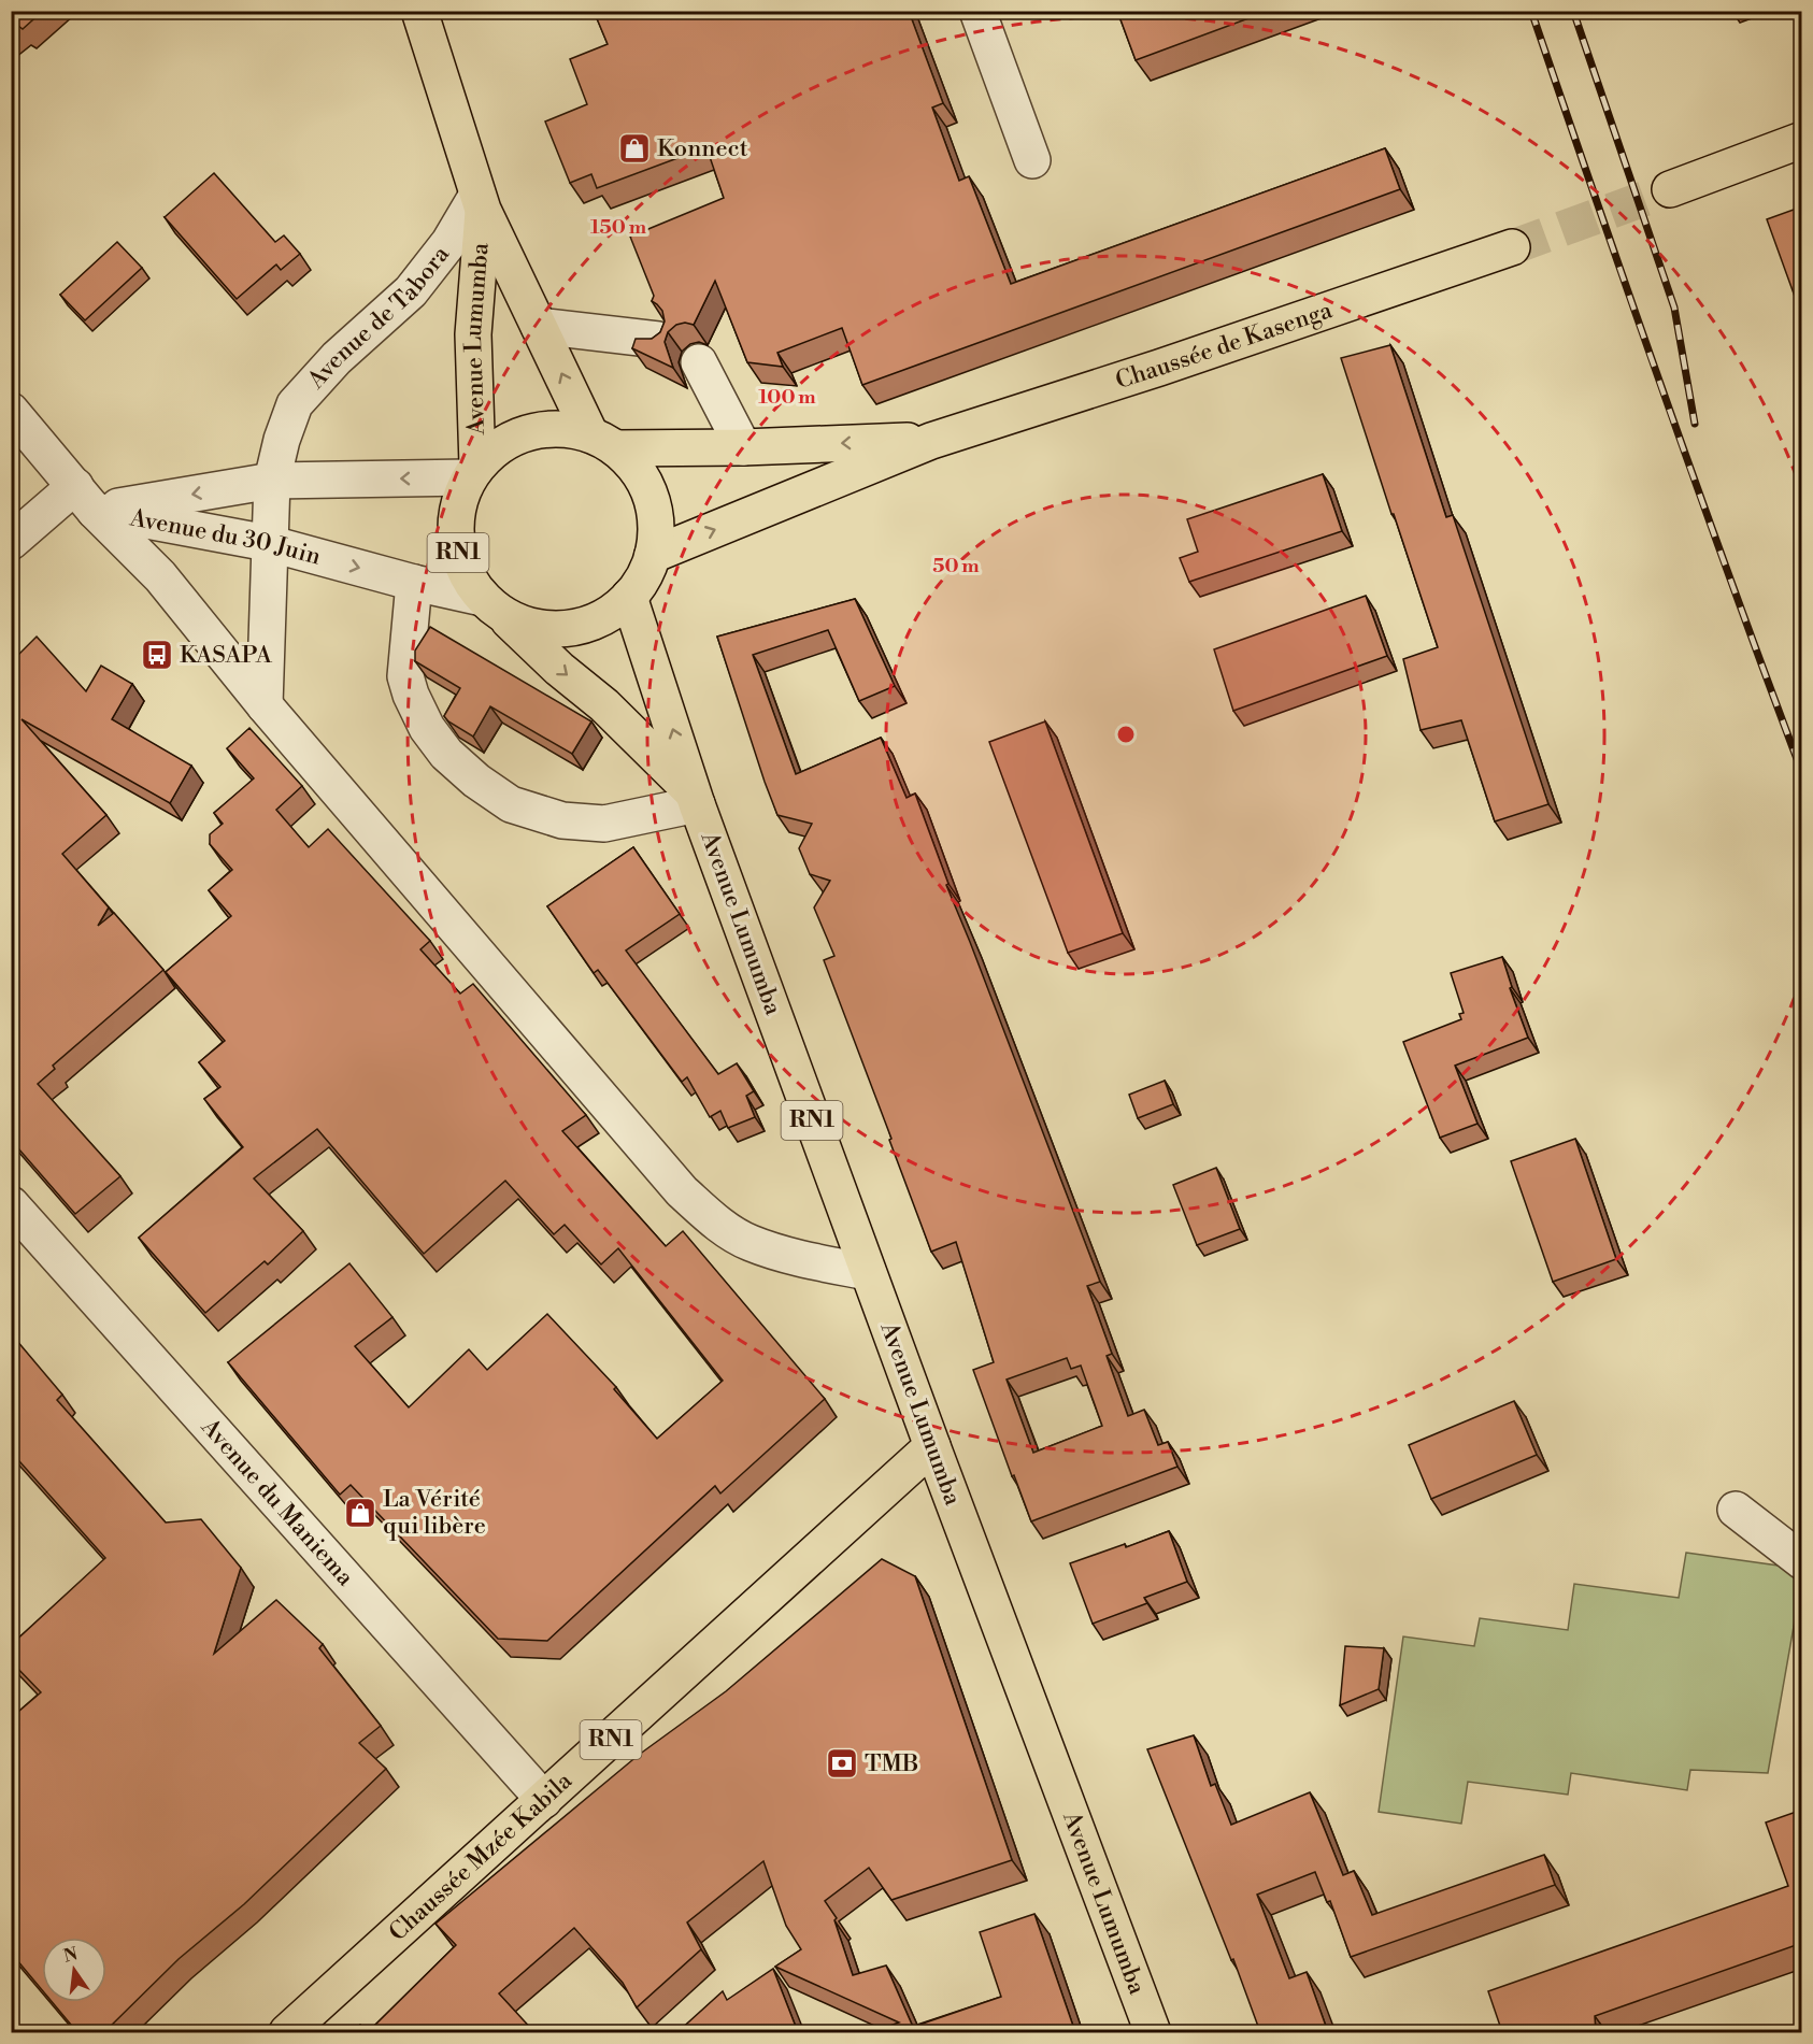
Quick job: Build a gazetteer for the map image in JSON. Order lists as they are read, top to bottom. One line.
{"streets":{"main road":["Avenue Lumumba","Chaussée de Kasenga","RN1","Chaussée Mzée Kabila"],"street":["Avenue de Tabora","Avenue du 30 Juin","Avenue du Maniema"]},"crossings":[["Avenue de Tabora","Avenue Lumumba"],["Avenue de Tabora","Avenue du 30 Juin"],["Avenue Lumumba","Avenue du 30 Juin"],["Avenue Lumumba","Chaussée Mzée Kabila"],["Avenue du Maniema","Chaussée Mzée Kabila"]],"places":{"shop":["Konnect","La Vérité qui libère"],"bus stop":["KASAPA"],"bank":["TMB"]},"north":"top","rings":["150 m","100 m","50 m"]}
